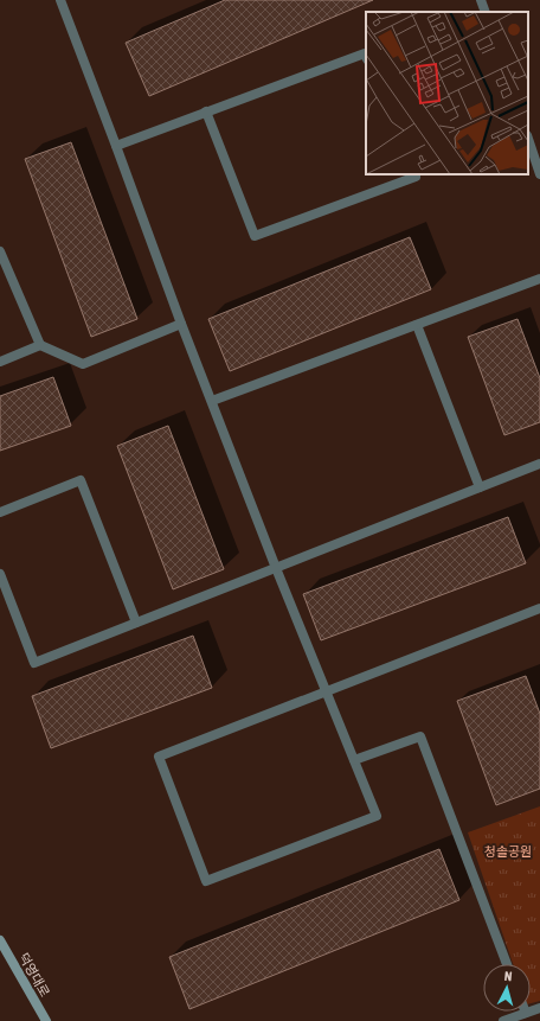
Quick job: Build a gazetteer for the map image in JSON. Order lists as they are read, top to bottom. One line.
{"streets":{"main road":["덕영대로"]},"parks":["청솔공원"],"north":"top"}
